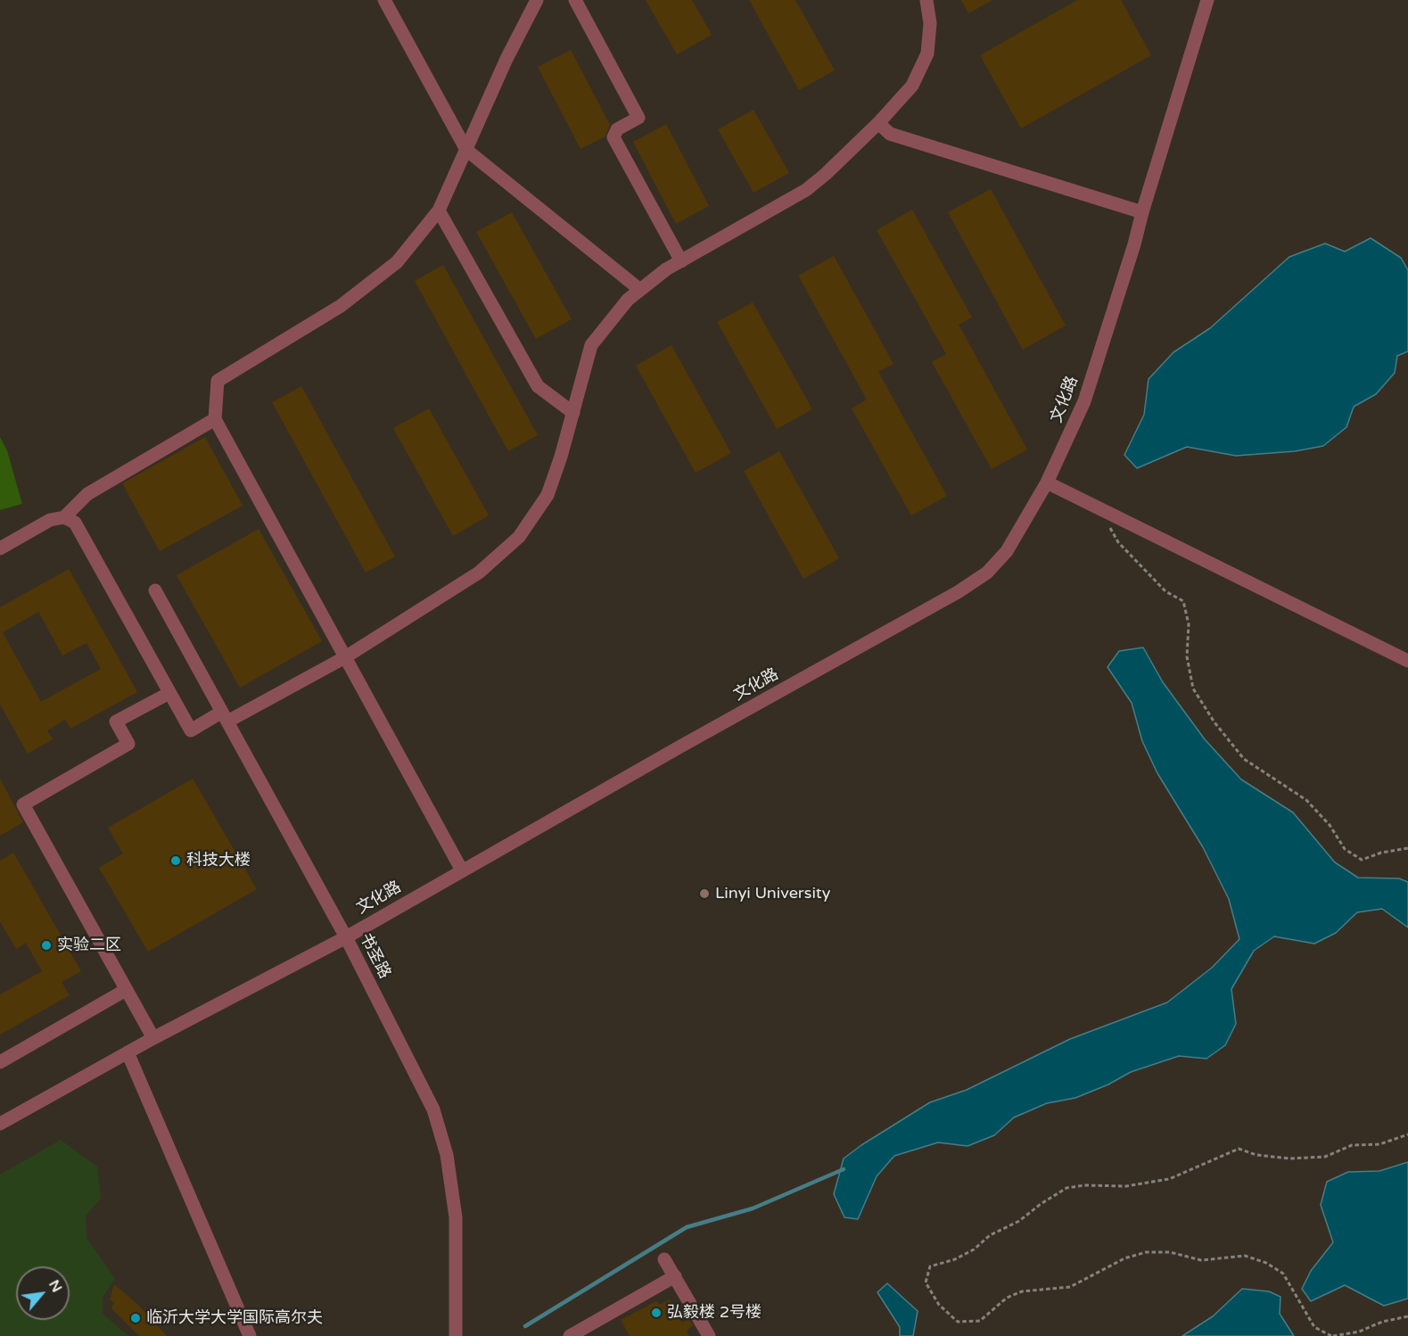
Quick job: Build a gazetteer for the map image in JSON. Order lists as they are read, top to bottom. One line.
{"streets":{"street":["文化路","书圣路"]},"crossings":[["文化路","书圣路"]],"places":["科技大楼","Linyi University","实验二区","弘毅楼 2号楼","临沂大学大学国际高尔夫"],"north":"top right"}
